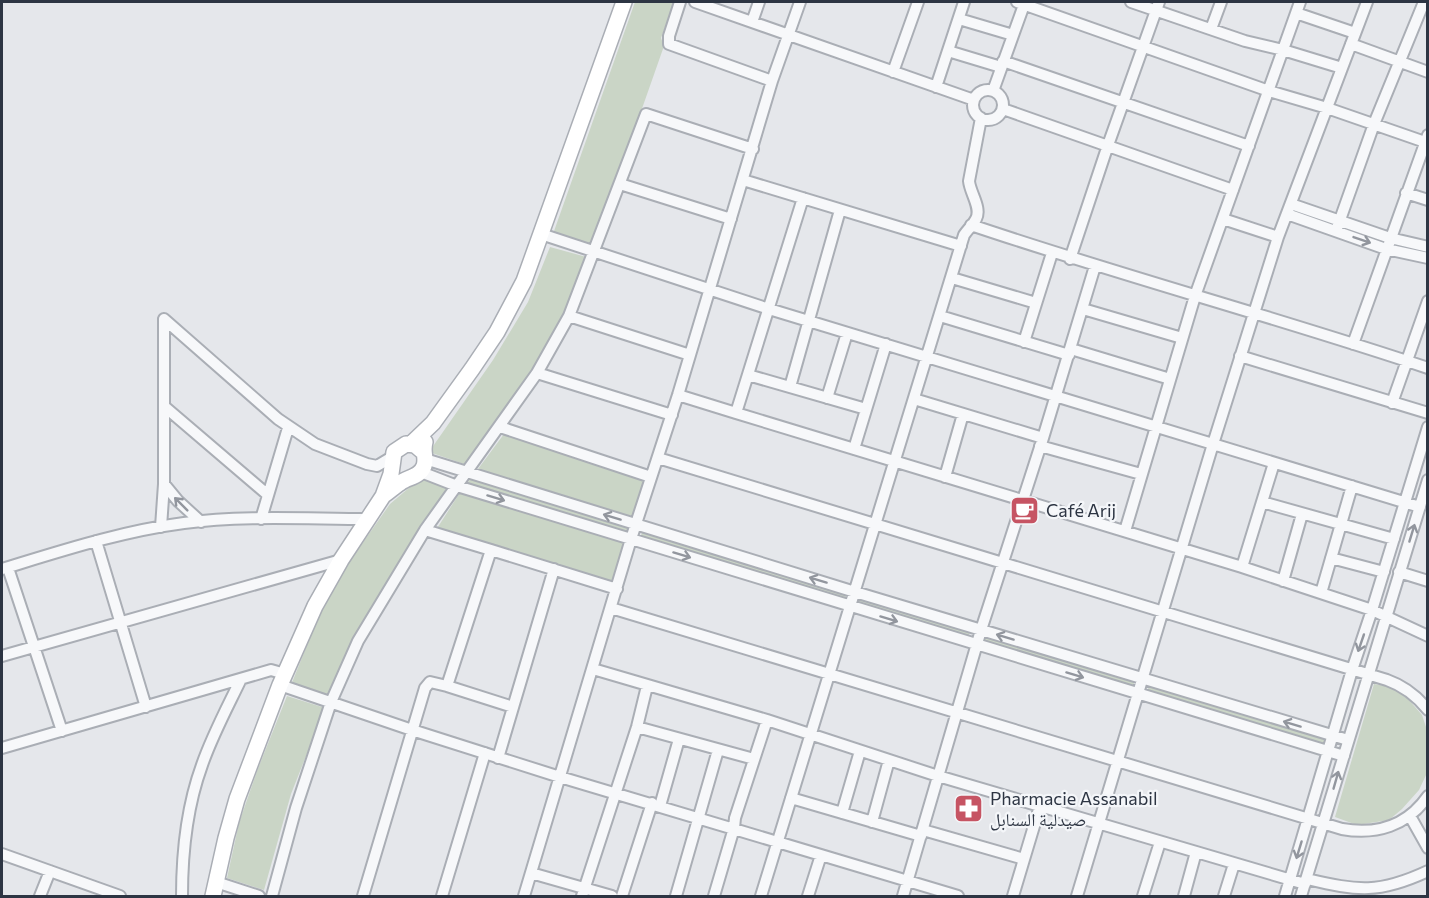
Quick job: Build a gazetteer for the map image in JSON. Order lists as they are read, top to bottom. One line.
{"places":{"cafe":["Café Arij"],"pharmacy":["Pharmacie Assanabil صيدلية السنابل"]}}
